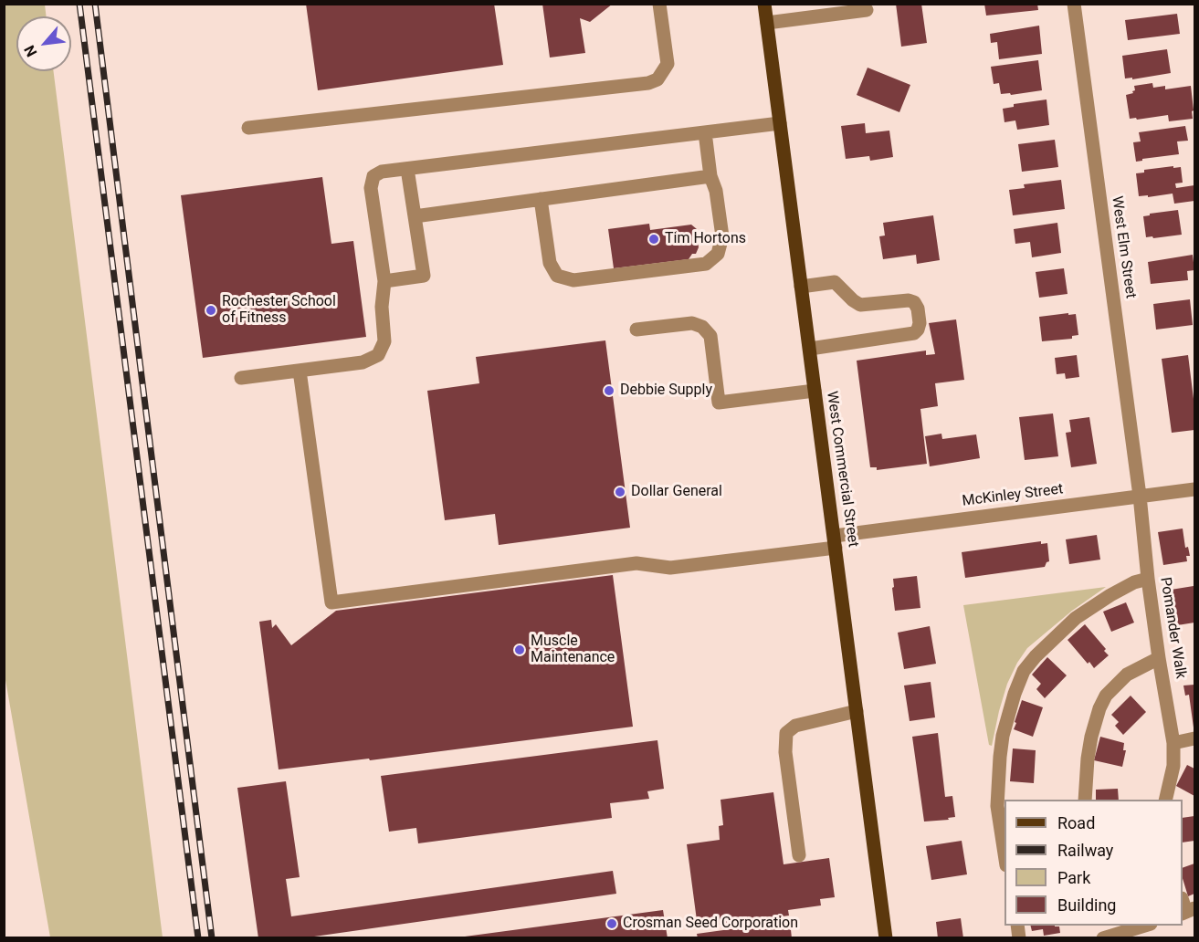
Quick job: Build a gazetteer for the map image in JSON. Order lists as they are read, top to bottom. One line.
{"streets":{"main road":["West Commercial Street"],"street":["West Elm Street","McKinley Street","Pomander Walk"]},"crossings":[["West Elm Street","McKinley Street"],["West Elm Street","Pomander Walk"],["West Commercial Street","McKinley Street"],["McKinley Street","Pomander Walk"]],"places":["Tim Hortons","Rochester School of Fitness","Debbie Supply","Dollar General","Muscle Maintenance","Crosman Seed Corporation"],"legend":["Road","Railway","Park","Building"],"north":"bottom left"}
